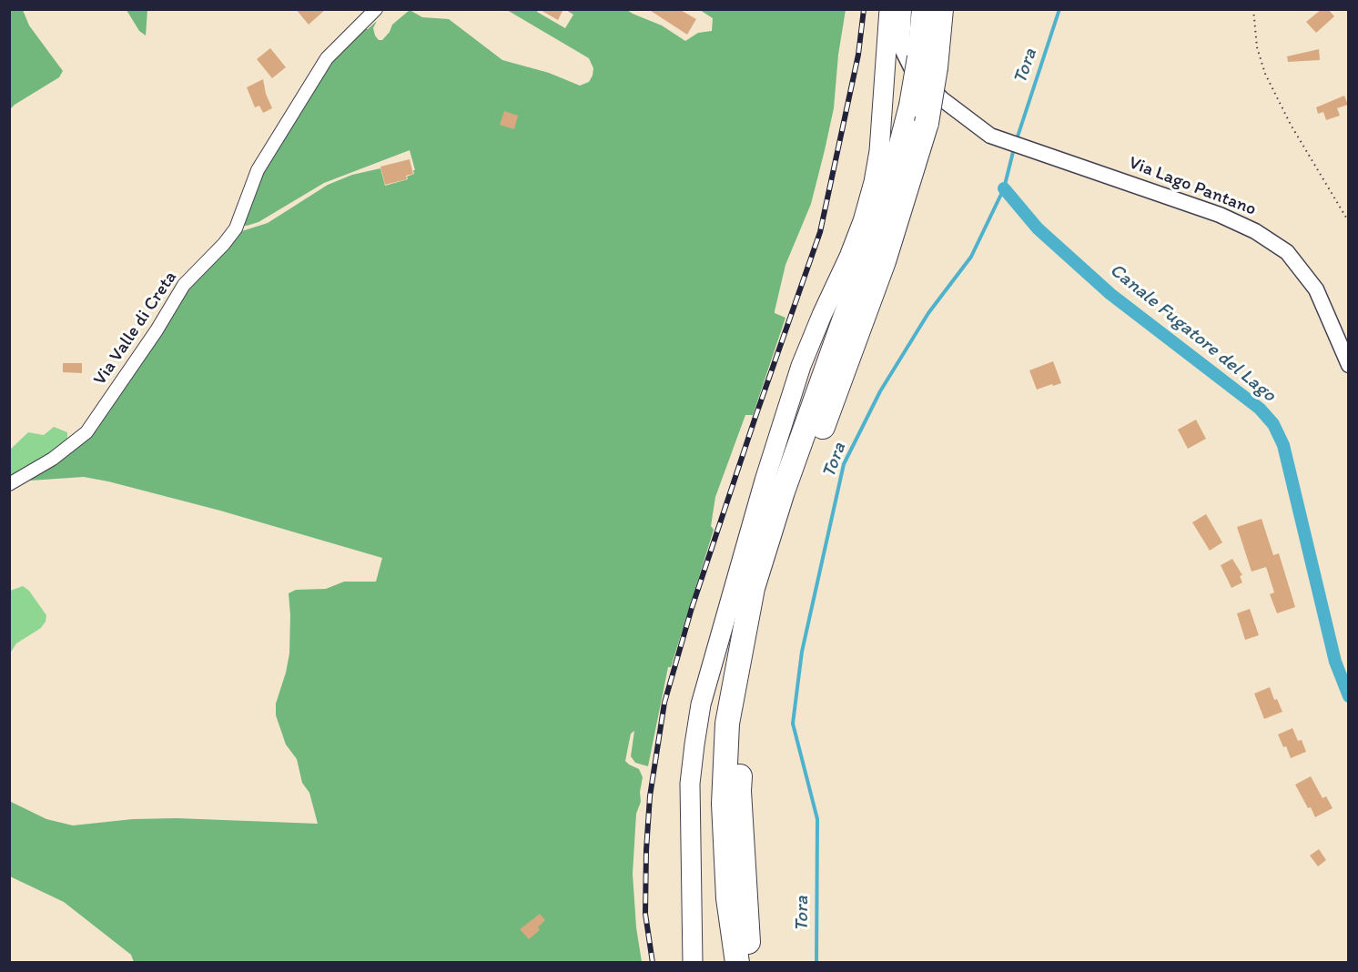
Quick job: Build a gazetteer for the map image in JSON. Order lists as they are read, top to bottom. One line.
{"streets":{"street":["Via Lago Pantano","Via Valle di Creta"]},"water":["Tora","Canale Fugatore del Lago"]}
